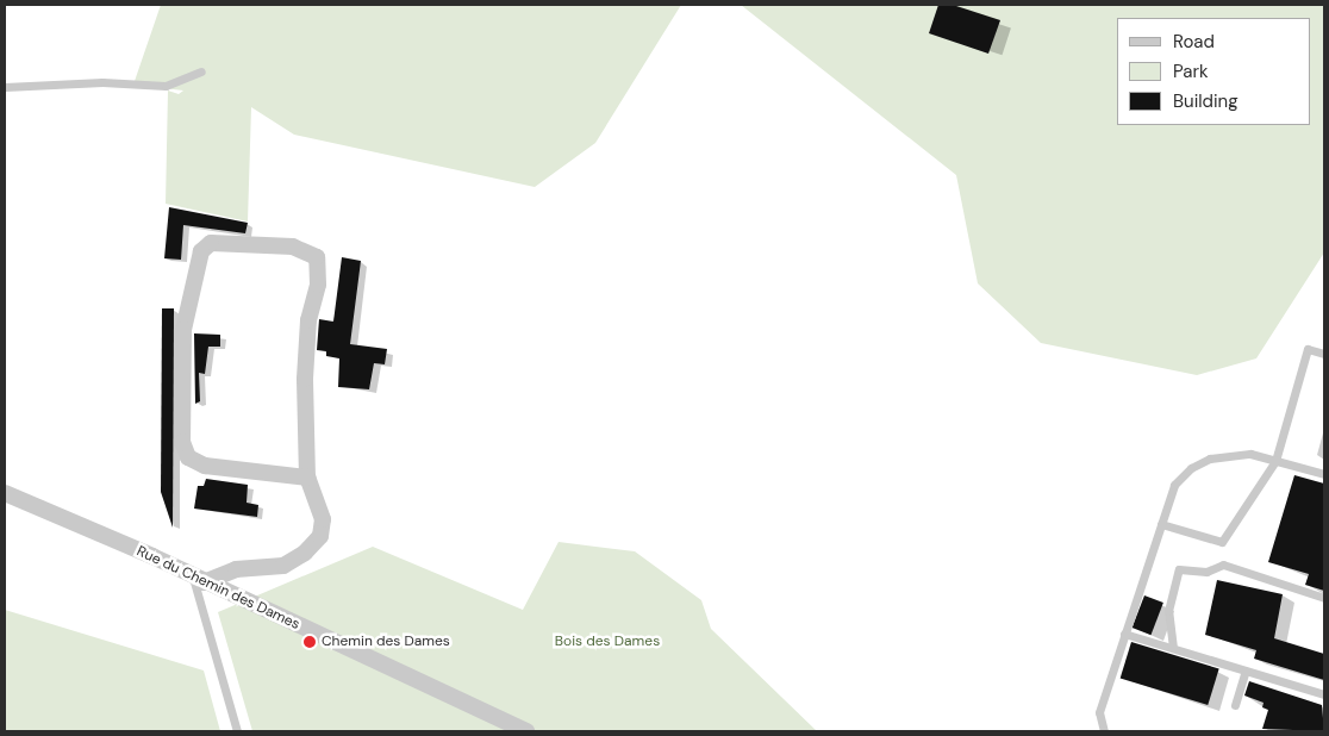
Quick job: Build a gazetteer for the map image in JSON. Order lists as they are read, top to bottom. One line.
{"streets":{"street":["Rue du Chemin des Dames"]},"parks":["Bois des Dames"],"places":["Chemin des Dames"],"legend":["Road","Park","Building"]}
